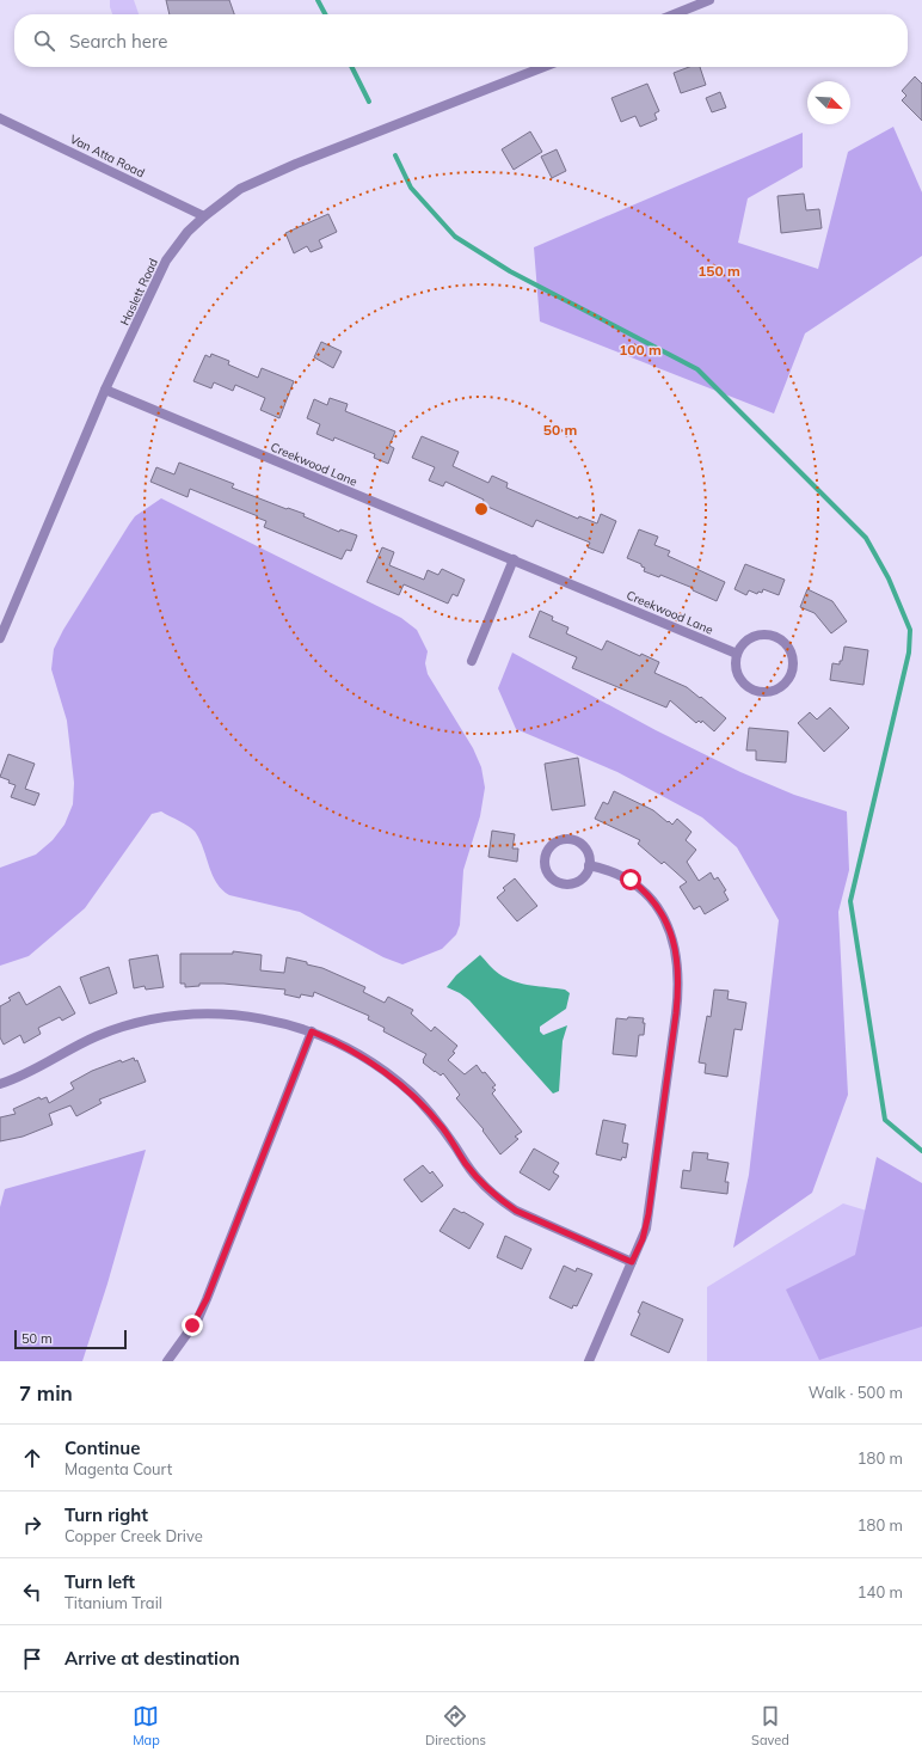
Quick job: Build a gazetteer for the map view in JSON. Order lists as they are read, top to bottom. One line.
{"streets":{"street":["Van Atta Road","Haslett Road","Creekwood Lane"]},"crossings":[["Van Atta Road","Haslett Road"],["Haslett Road","Creekwood Lane"]],"scale_bar":"50 m","north":"bottom right","page":{"search":"Search here","scale":"50 m","heading":["7 min","Walk · 500 m"],"list":[["Continue","Magenta Court","180 m"],["Turn right","Copper Creek Drive","180 m"],["Turn left","Titanium Trail","140 m"],"Arrive at destination"],"nav":["Map","Directions","Saved"]},"rings":["150 m","100 m","50 m"]}
